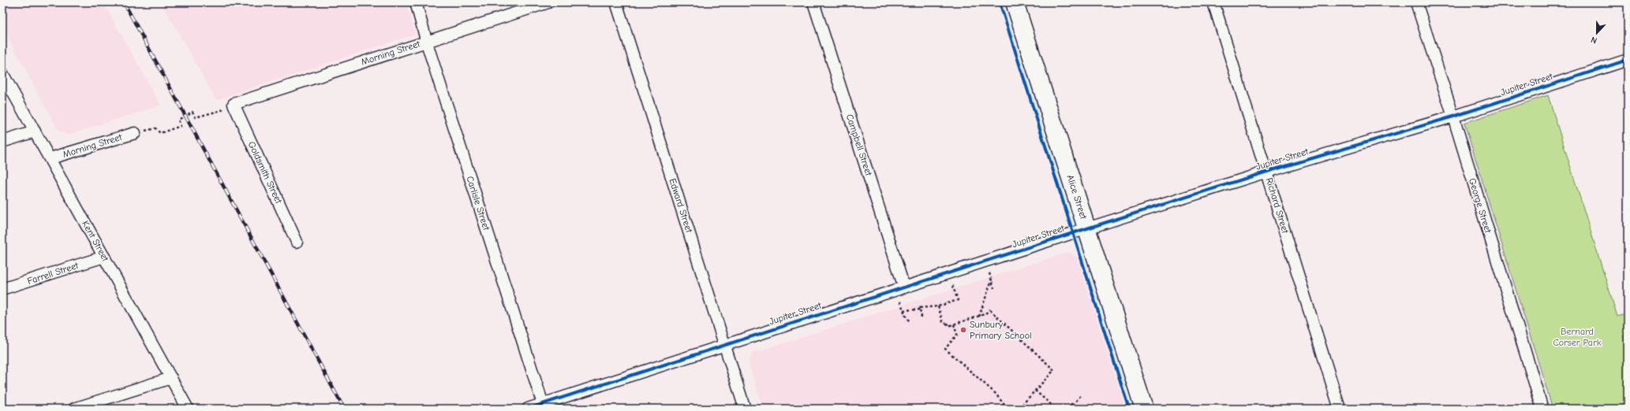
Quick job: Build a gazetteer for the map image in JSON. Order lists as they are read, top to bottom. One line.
{"streets":{"main road":["Alice Street"],"street":["Morning Street","Jupiter Street","Campbell Street","Goldsmith Street","Carlisle Street","Edward Street","Richard Street","George Street","Kent Street","Farrell Street"]},"crossings":[["Morning Street","Goldsmith Street"],["Morning Street","Carlisle Street"],["Morning Street","Kent Street"],["Jupiter Street","Campbell Street"],["Jupiter Street","Alice Street"],["Jupiter Street","Carlisle Street"],["Jupiter Street","Edward Street"],["Jupiter Street","Richard Street"],["Jupiter Street","George Street"],["Kent Street","Farrell Street"]],"parks":["Bernard Corser Park"],"places":["Sunbury Primary School"],"north":"bottom"}
